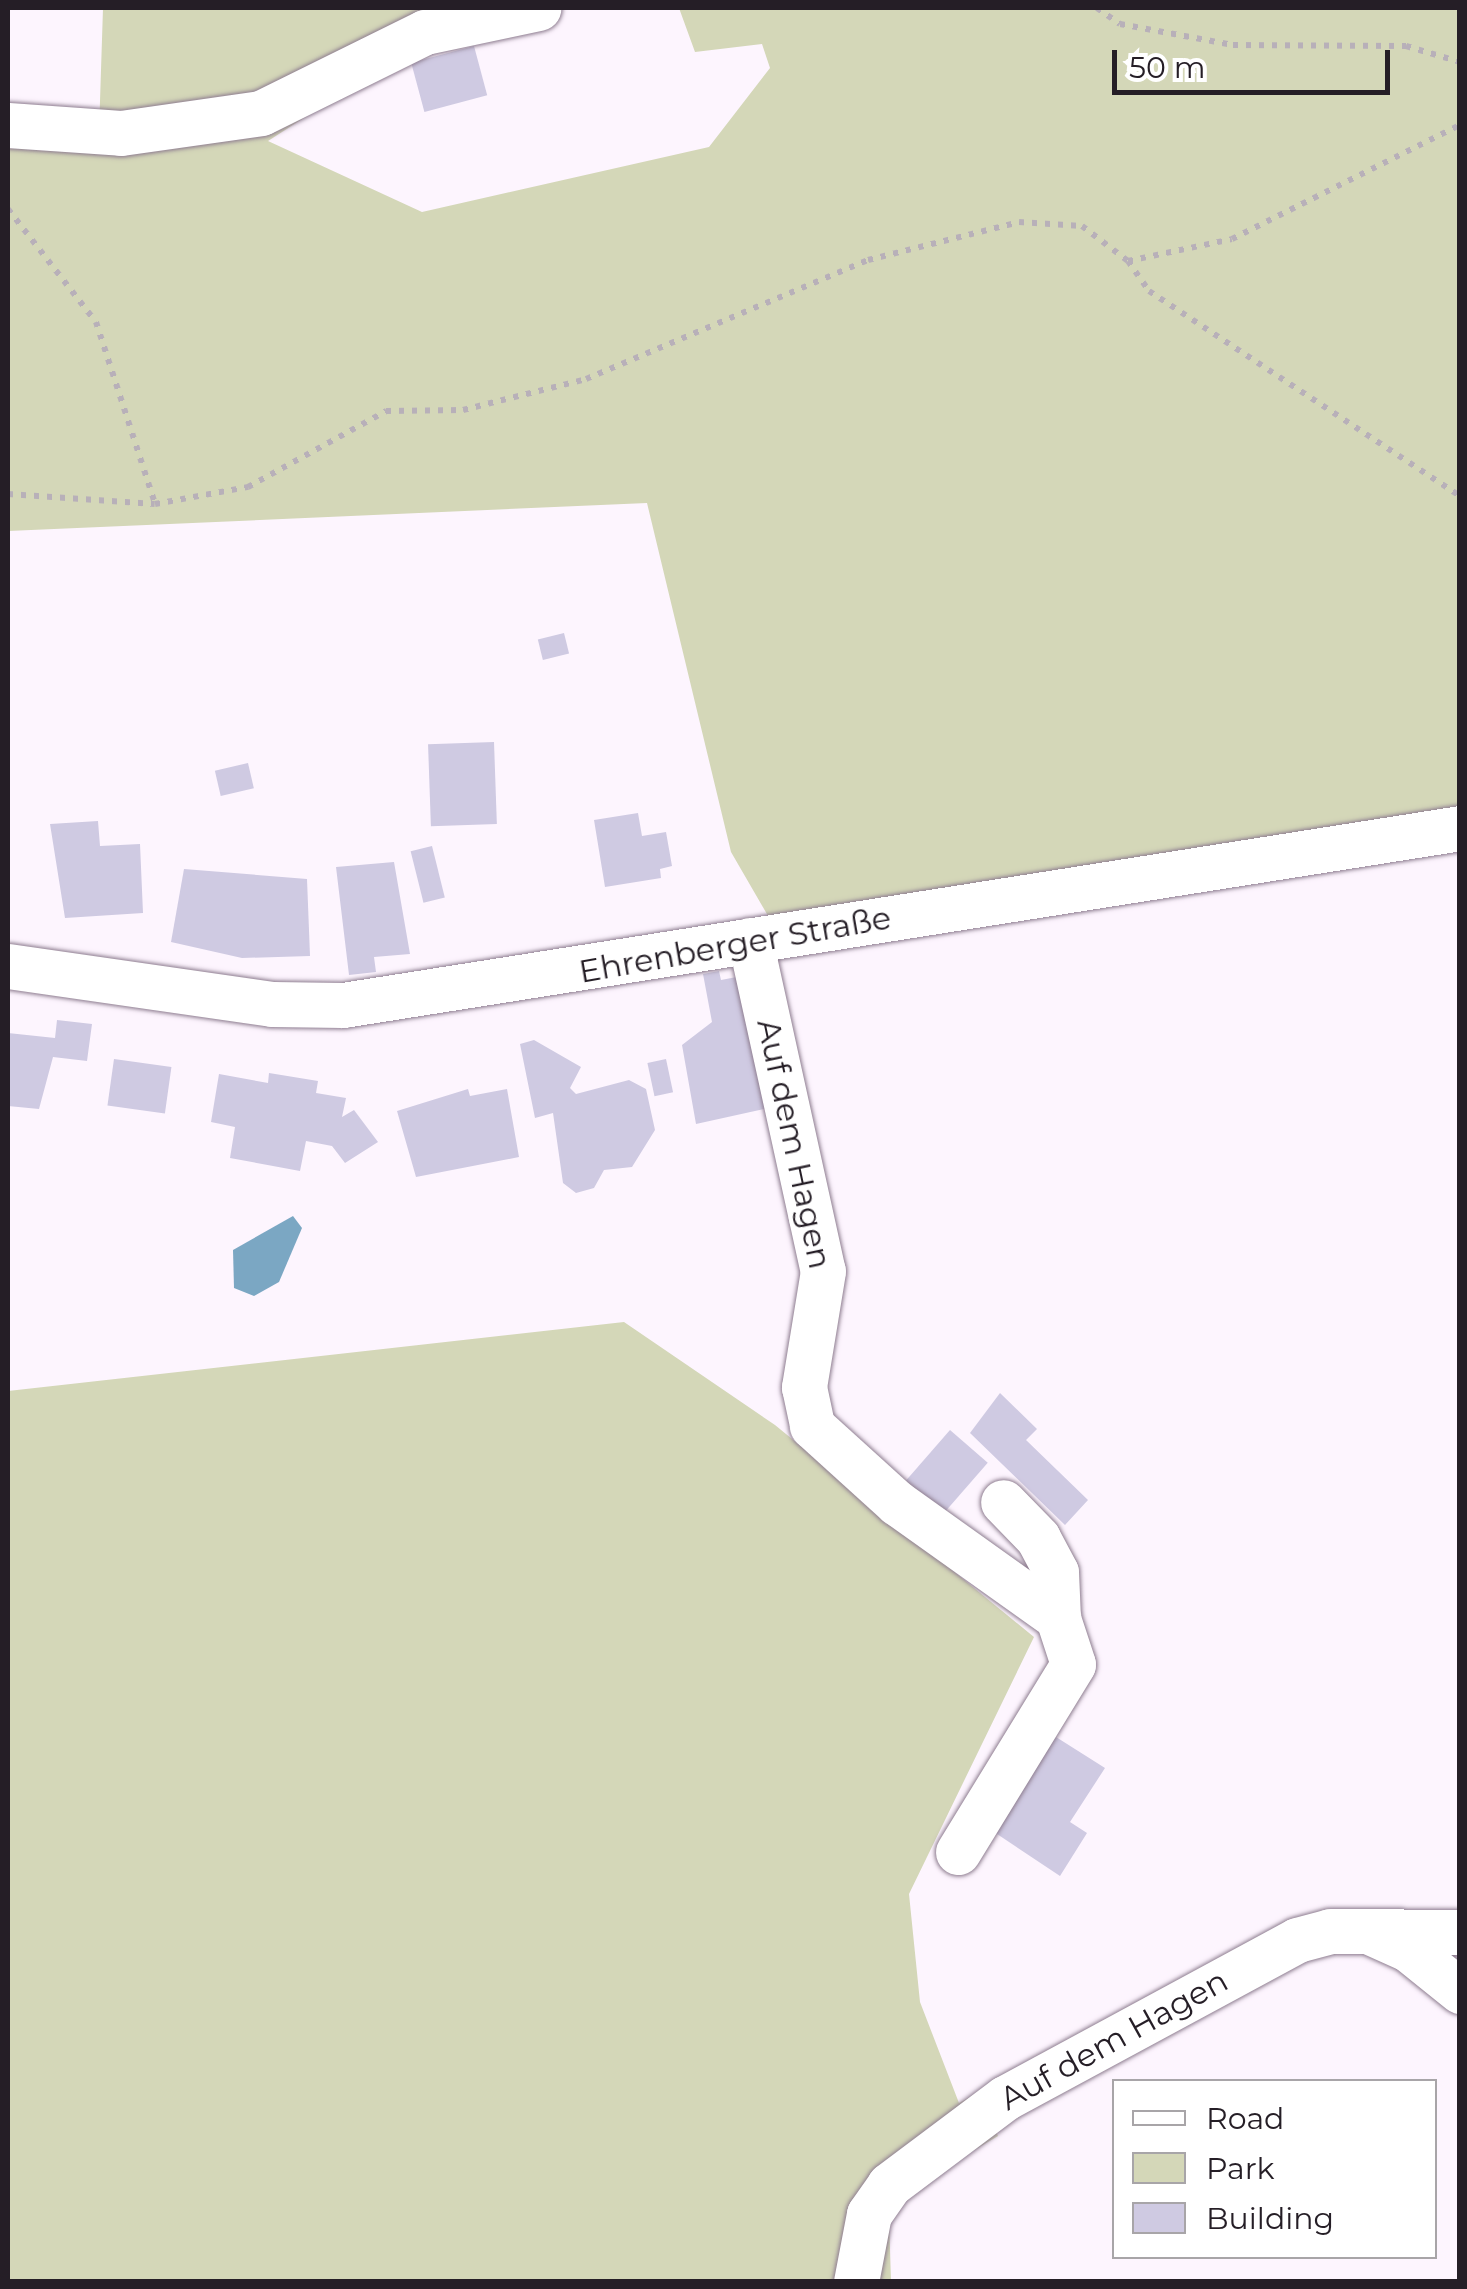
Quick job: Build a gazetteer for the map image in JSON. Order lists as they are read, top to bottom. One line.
{"streets":{"street":["Ehrenberger Straße","Auf dem Hagen"]},"crossings":[["Ehrenberger Straße","Auf dem Hagen"]],"legend":["Road","Park","Building"],"scale_bar":"50 m"}
